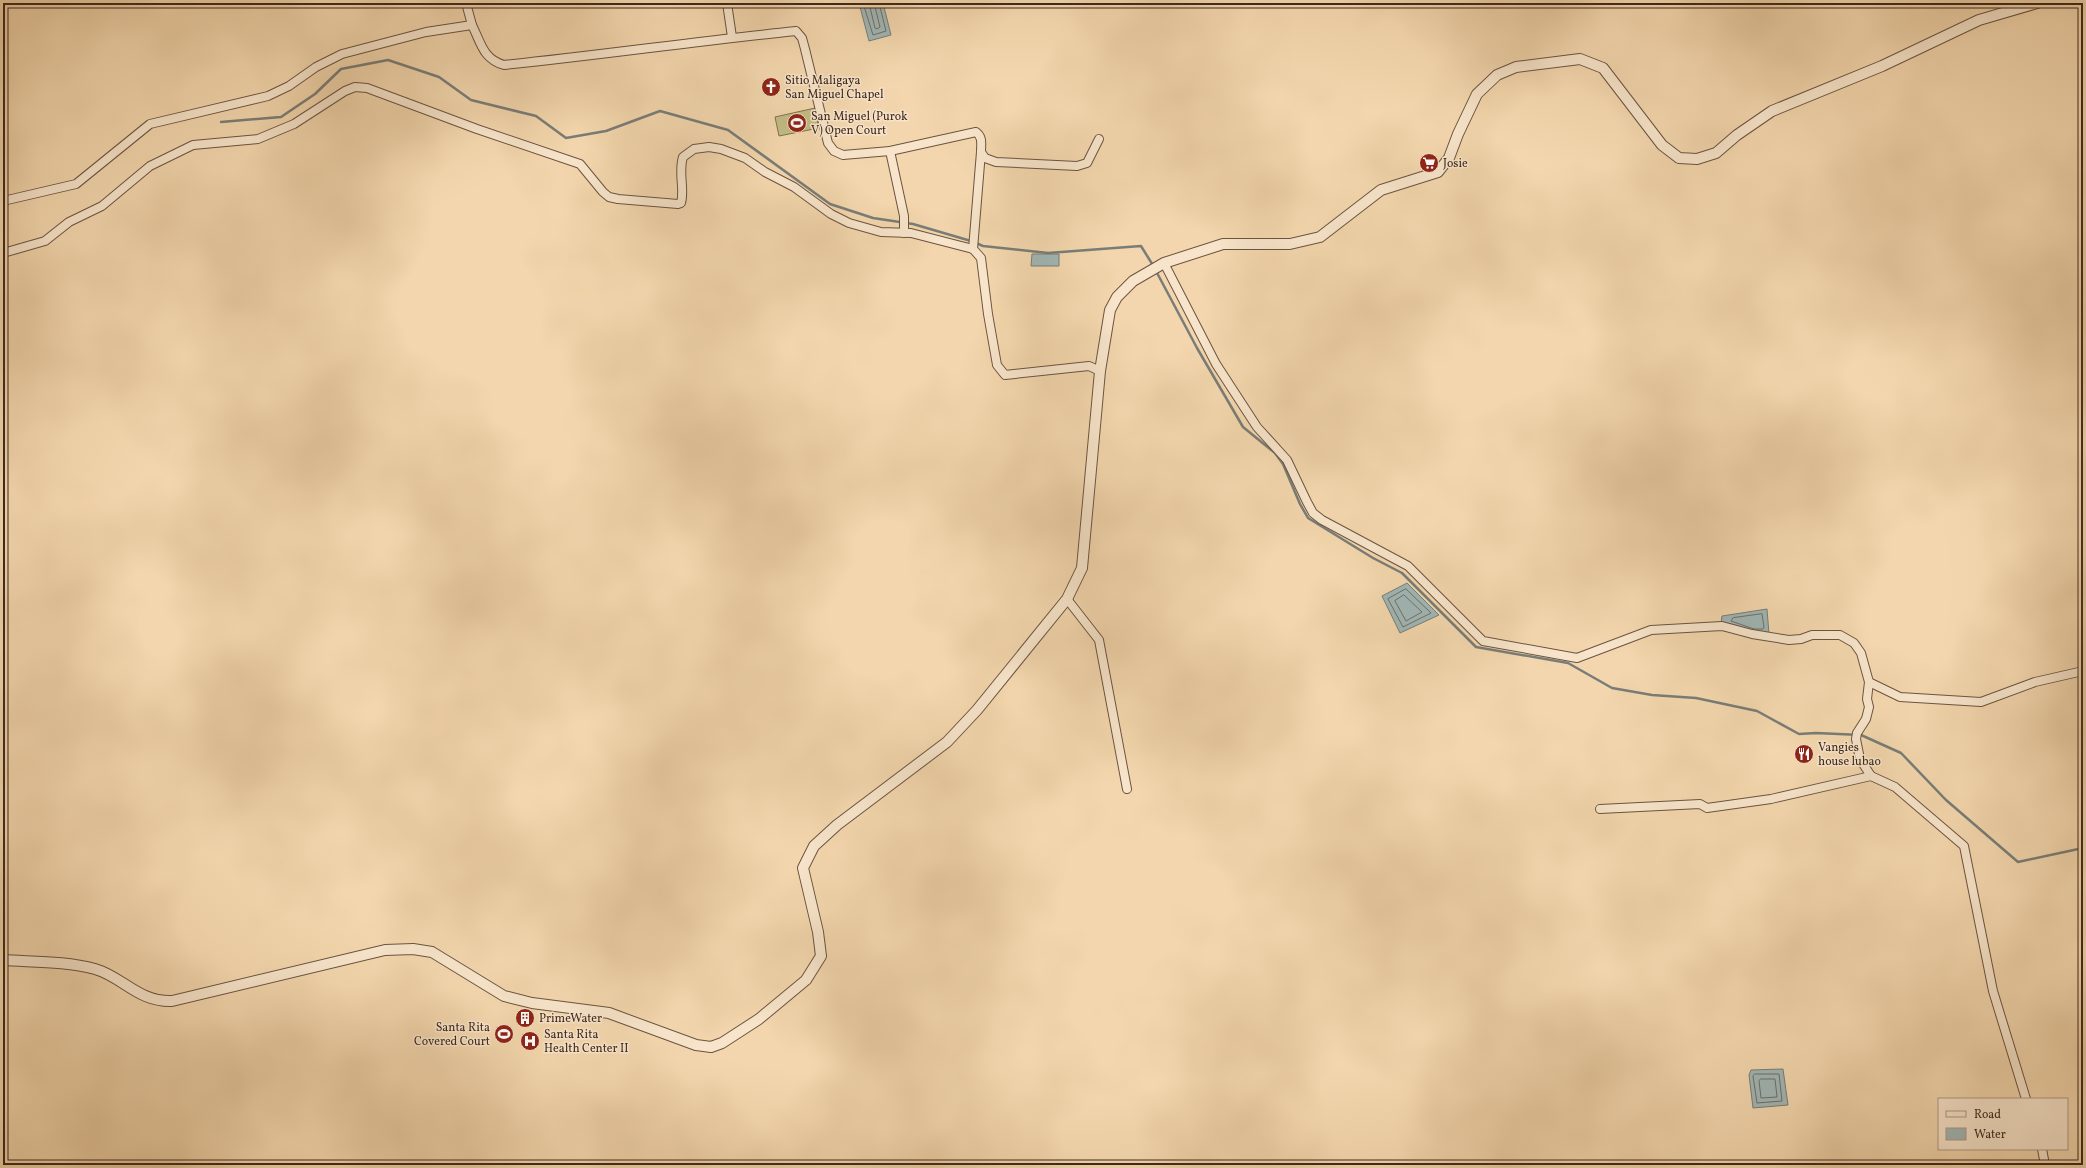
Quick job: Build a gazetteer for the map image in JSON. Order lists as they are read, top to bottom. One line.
{"places":{"church":["Sitio Maligaya San Miguel Chapel"],"sports":["San Miguel (Purok V) Open Court","Santa Rita Covered Court"],"supermarket":["Josie"],"restaurant":["Vangies house lubao"],"building":["PrimeWater"],"hospital":["Santa Rita Health Center II"]},"legend":["Road","Water"]}
